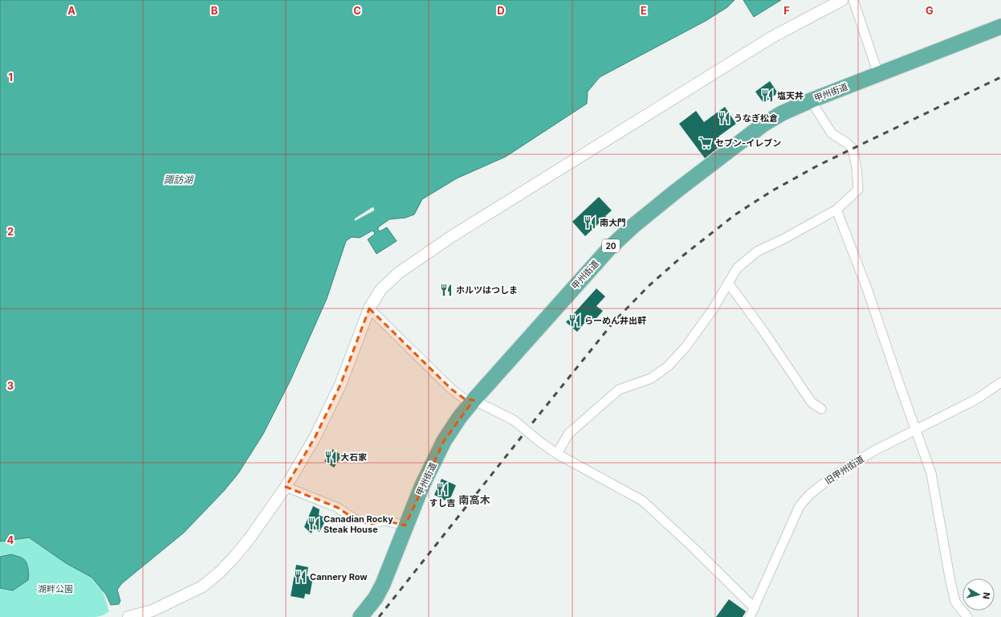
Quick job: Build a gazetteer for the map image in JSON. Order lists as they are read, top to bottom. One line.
{"streets":{"highway":["甲州街道","20"],"street":["旧甲州街道"]},"districts":["南高木"],"water":["諏訪湖"],"parks":["湖畔公園"],"places":{"restaurant":["塩天丼","うなぎ松倉","南大門","ホルツはつしま","らーめん井出軒","大石家","すし吉","Canadian Rocky Steak House","Cannery Row"],"supermarket":["セブン-イレブン"]},"north":"right","grid":{"columns":["A","B","C","D","E","F","G"],"rows":["1","2","3","4"]}}
